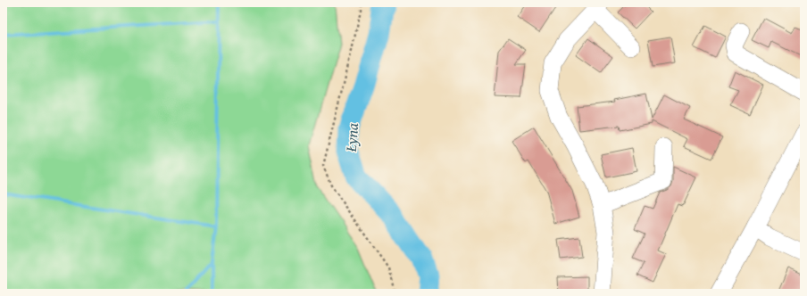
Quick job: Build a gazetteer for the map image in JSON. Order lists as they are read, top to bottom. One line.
{"water":["Łyna"]}
